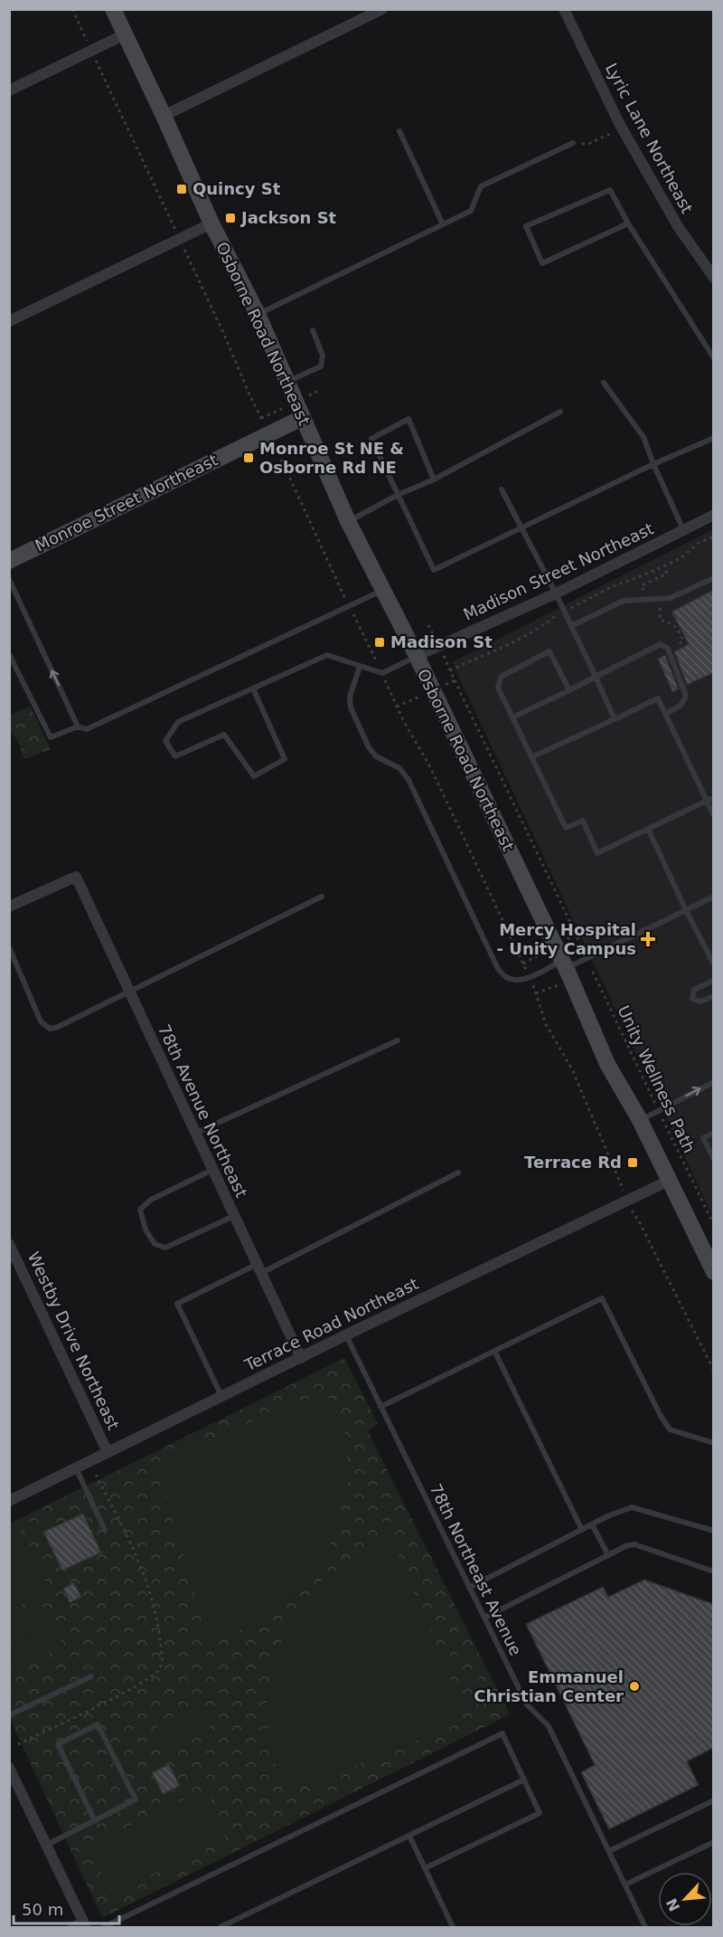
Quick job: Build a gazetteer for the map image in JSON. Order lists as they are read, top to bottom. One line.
{"streets":{"street":["Lyric Lane Northeast","Osborne Road Northeast","Monroe Street Northeast","Madison Street Northeast","78th Avenue Northeast","Terrace Road Northeast","Westby Drive Northeast"],"lane":["78th Northeast Avenue"],"path":["Unity Wellness Path"]},"crossings":[["Osborne Road Northeast","Monroe Street Northeast"],["Osborne Road Northeast","Madison Street Northeast"],["Osborne Road Northeast","Terrace Road Northeast"],["78th Avenue Northeast","Terrace Road Northeast"],["Terrace Road Northeast","Westby Drive Northeast"],["Terrace Road Northeast","78th Northeast Avenue"]],"places":{"transit":["Quincy St","Jackson St","Monroe St NE & Osborne Rd NE","Madison St","Terrace Rd"],"health":["Mercy Hospital - Unity Campus"],"other":["Emmanuel Christian Center"]},"scale_bar":"50 m","north":"bottom left"}
